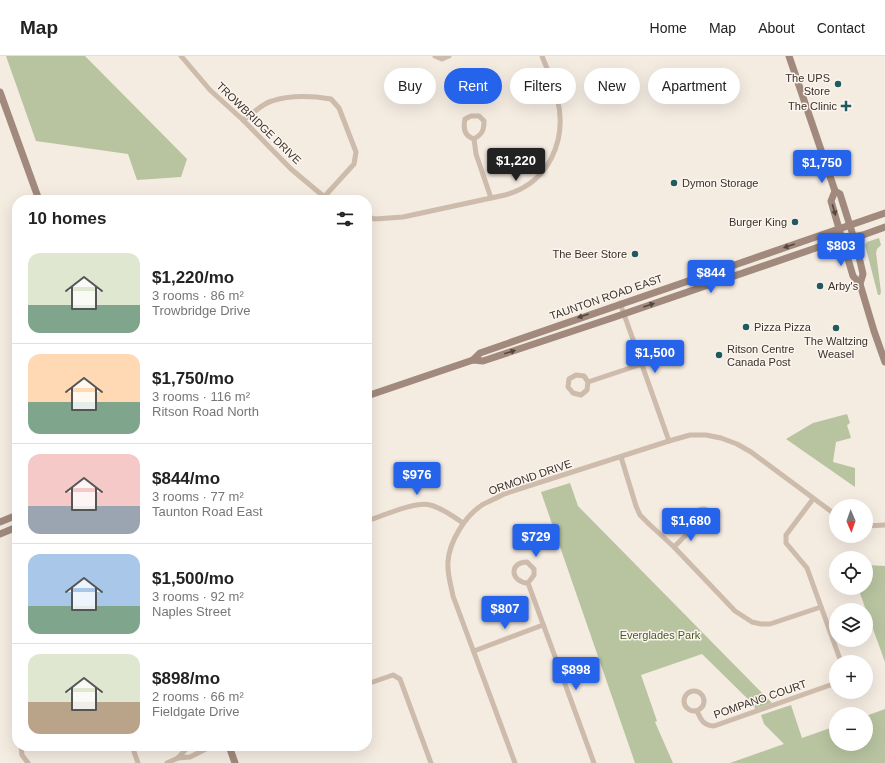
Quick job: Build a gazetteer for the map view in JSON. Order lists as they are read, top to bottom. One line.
{"streets":{"main road":["TAUNTON ROAD EAST"],"street":["TROWBRIDGE DRIVE","ORMOND DRIVE","POMPANO COURT"]},"parks":["Everglades Park"],"places":{"other":["The UPS Store","Dymon Storage","Burger King","The Beer Store","Arby's","Pizza Pizza","The Waltzing Weasel","Ritson Centre Canada Post"],"health":["The Clinic"]},"north":"bottom","page":{"header":"Map","nav":["Home","Map","About","Contact"],"chip":["Buy","Rent","Filters","New","Apartment"],"price":["$1,220","$1,750","$803","$844","$1,500","$976","$1,680","$729","$807","$898"],"heading":"10 homes","list":[{"name":"$1,220/mo","note":"3 rooms · 86 m² · Trowbridge Drive"},{"name":"$1,750/mo","note":"3 rooms · 116 m² · Ritson Road North"},{"name":"$844/mo","note":"3 rooms · 77 m² · Taunton Road East"},{"name":"$1,500/mo","note":"3 rooms · 92 m² · Naples Street"},{"name":"$898/mo","note":"2 rooms · 66 m² · Fieldgate Drive"}],"map_buttons":["+","−"]}}
